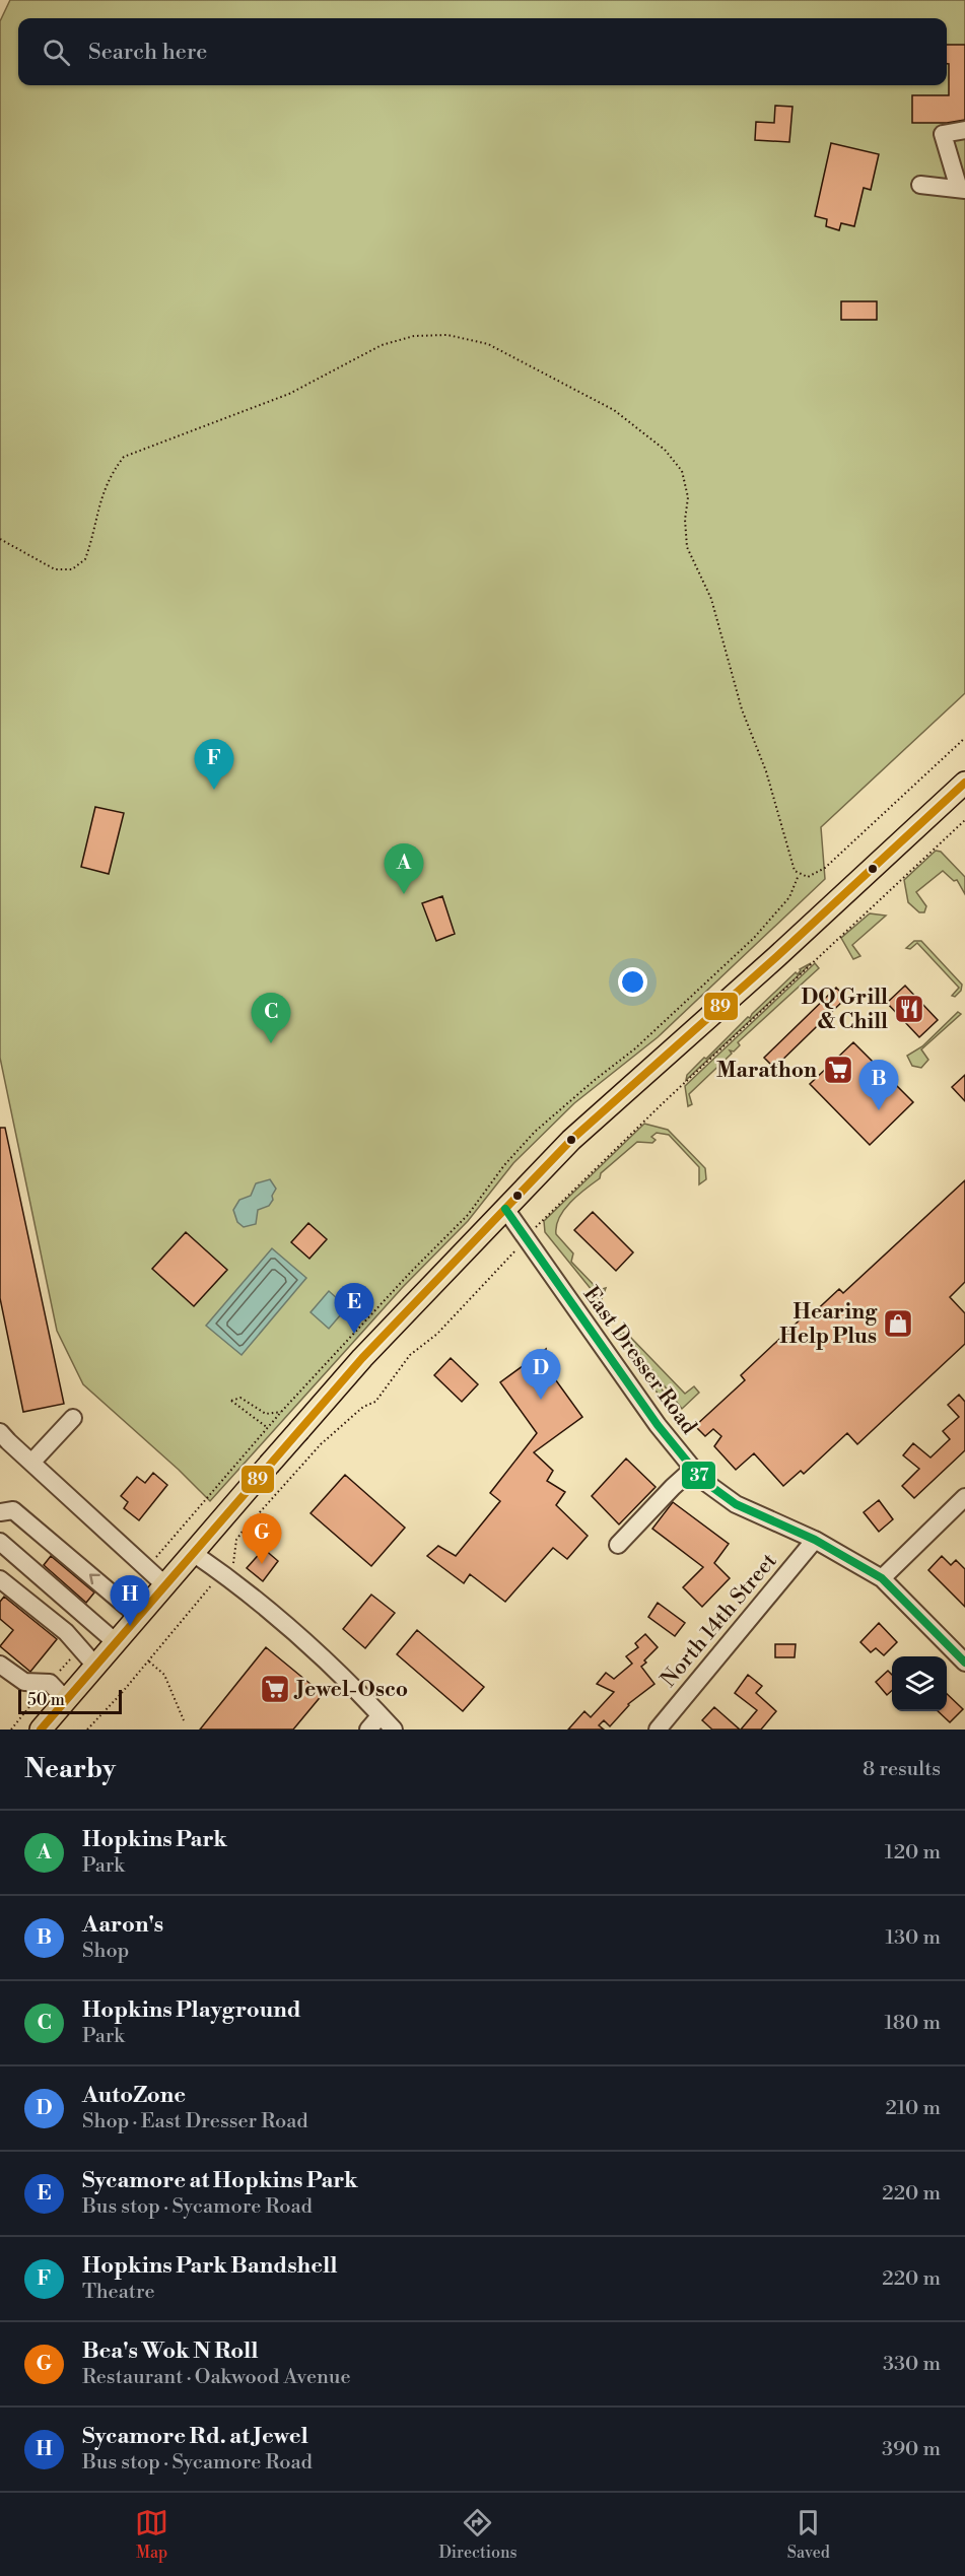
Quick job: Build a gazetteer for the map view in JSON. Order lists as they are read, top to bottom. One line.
{"streets":{"street":["East Dresser Road","North 14th Street"]},"crossings":[["East Dresser Road","North 14th Street"]],"places":{"restaurant":["DQ Grill & Chill"],"supermarket":["Marathon","Jewel-Osco"],"shop":["Hearing Help Plus"]},"lines":["transit line 89","transit line 37"],"scale_bar":"50 m","page":{"search":"Search here","pins":["F","A","C","B","E","D","G","H"],"scale":"50 m","heading":["Nearby","8 results"],"list":[{"mark":"A","name":"Hopkins Park","note":"Park","value":"120 m"},{"mark":"B","name":"Aaron's","note":"Shop","value":"130 m"},{"mark":"C","name":"Hopkins Playground","note":"Park","value":"180 m"},{"mark":"D","name":"AutoZone","note":"Shop · East Dresser Road","value":"210 m"},{"mark":"E","name":"Sycamore at Hopkins Park","note":"Bus stop · Sycamore Road","value":"220 m"},{"mark":"F","name":"Hopkins Park Bandshell","note":"Theatre","value":"220 m"},{"mark":"G","name":"Bea's Wok N Roll","note":"Restaurant · Oakwood Avenue","value":"330 m"},{"mark":"H","name":"Sycamore Rd. at Jewel","note":"Bus stop · Sycamore Road","value":"390 m"}],"nav":["Map","Directions","Saved"]}}
